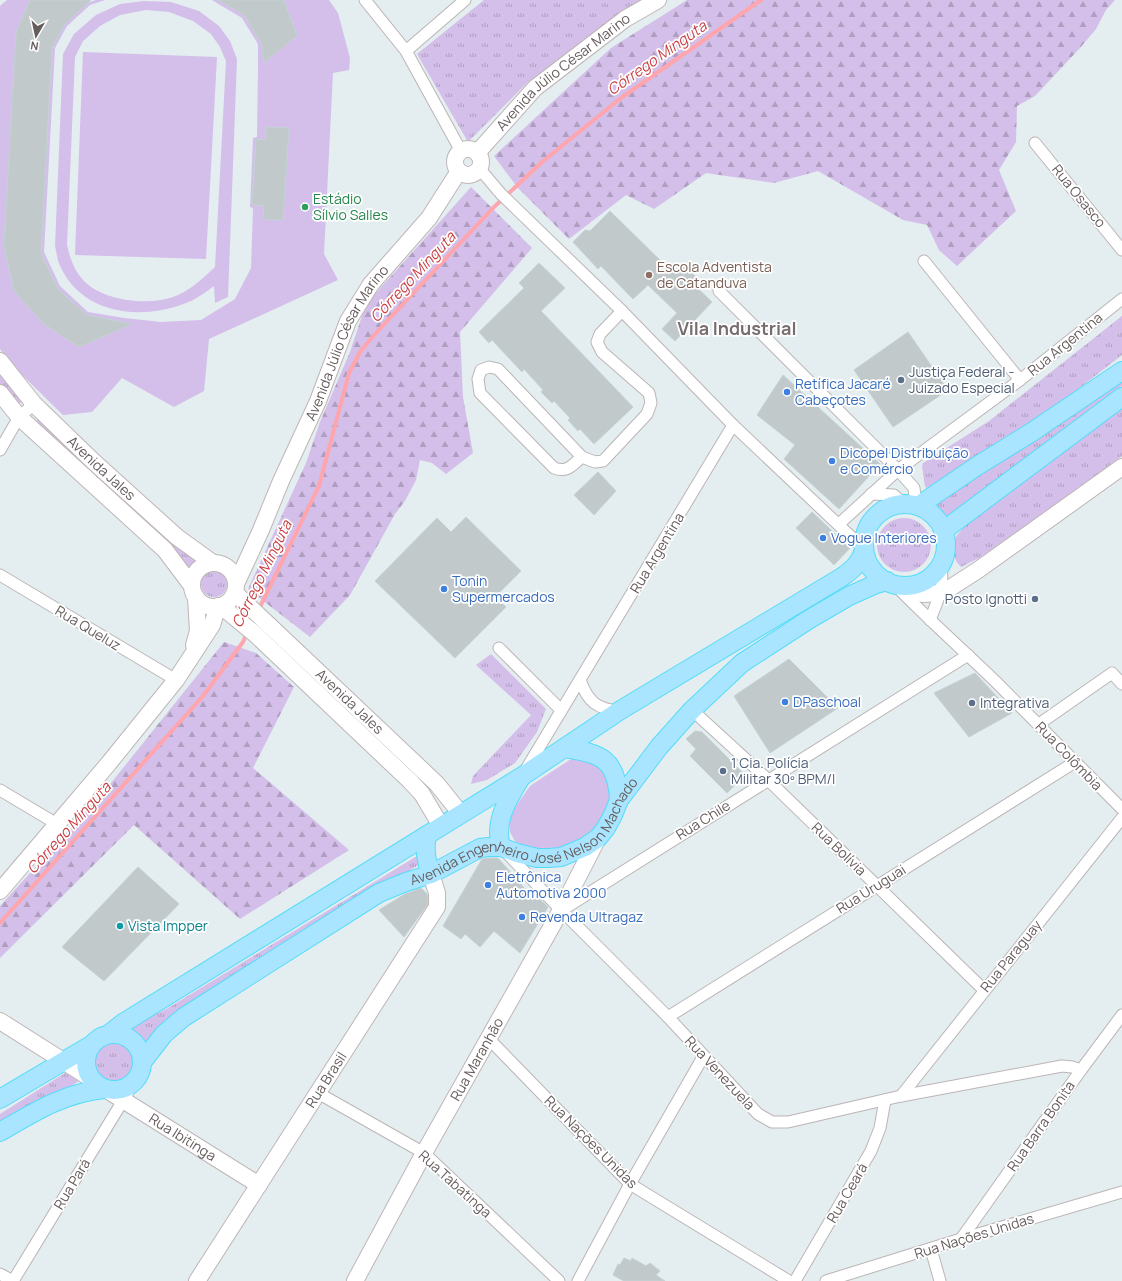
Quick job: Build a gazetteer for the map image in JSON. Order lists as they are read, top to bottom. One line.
{"streets":{"main road":["Avenida Engenheiro José Nelson Machado"],"street":["Avenida Júlio César Marino","Rua Osasco","Rua Argentina","Avenida Jales","Rua Queluz","Rua Colômbia","Rua Chile","Rua Bolívia","Rua Uruguai","Rua Paraguay","Rua Maranhão","Rua Venezuela","Rua Brasil","Rua Barra Bonita","Rua Ibitinga","Rua Nações Unidas","Rua Pará","Rua Tabatinga","Rua Ceará"]},"crossings":[["Avenida Júlio César Marino","Avenida Jales"],["Rua Argentina","Avenida Engenheiro José Nelson Machado"],["Rua Argentina","Rua Maranhão"],["Rua Argentina","Rua Venezuela"],["Avenida Jales","Avenida Engenheiro José Nelson Machado"],["Rua Colômbia","Rua Chile"],["Rua Colômbia","Avenida Engenheiro José Nelson Machado"],["Rua Colômbia","Rua Uruguai"],["Rua Chile","Rua Bolívia"],["Rua Chile","Rua Maranhão"],["Rua Chile","Rua Venezuela"],["Avenida Engenheiro José Nelson Machado","Rua Bolívia"],["Avenida Engenheiro José Nelson Machado","Rua Maranhão"],["Avenida Engenheiro José Nelson Machado","Rua Venezuela"],["Avenida Engenheiro José Nelson Machado","Rua Brasil"],["Avenida Engenheiro José Nelson Machado","Rua Ibitinga"],["Avenida Engenheiro José Nelson Machado","Rua Pará"],["Rua Bolívia","Rua Uruguai"],["Rua Bolívia","Rua Paraguay"],["Rua Uruguai","Rua Venezuela"],["Rua Paraguay","Rua Venezuela"],["Rua Maranhão","Rua Venezuela"],["Rua Maranhão","Rua Nações Unidas"],["Rua Maranhão","Rua Tabatinga"],["Rua Venezuela","Rua Barra Bonita"],["Rua Venezuela","Rua Ceará"],["Rua Brasil","Rua Ibitinga"],["Rua Brasil","Rua Tabatinga"],["Rua Barra Bonita","Rua Nações Unidas"],["Rua Ibitinga","Rua Pará"]],"districts":["Vila Industrial"],"water":["Córrego Minguta"],"places":["Estádio Sílvio Salles","Escola Adventista de Catanduva","Justiça Federal - Juizado Especial","Retífica Jacaré Cabeçotes","Dicopel Distribuição e Comércio","Vogue Interiores","Tonin Supermercados","Posto Ignotti","DPaschoal","Integrativa","1 Cia. Polícia Militar 30º BPM/I","Eletrônica Automotiva 2000","Revenda Ultragaz","Vista Impper"],"north":"bottom"}
